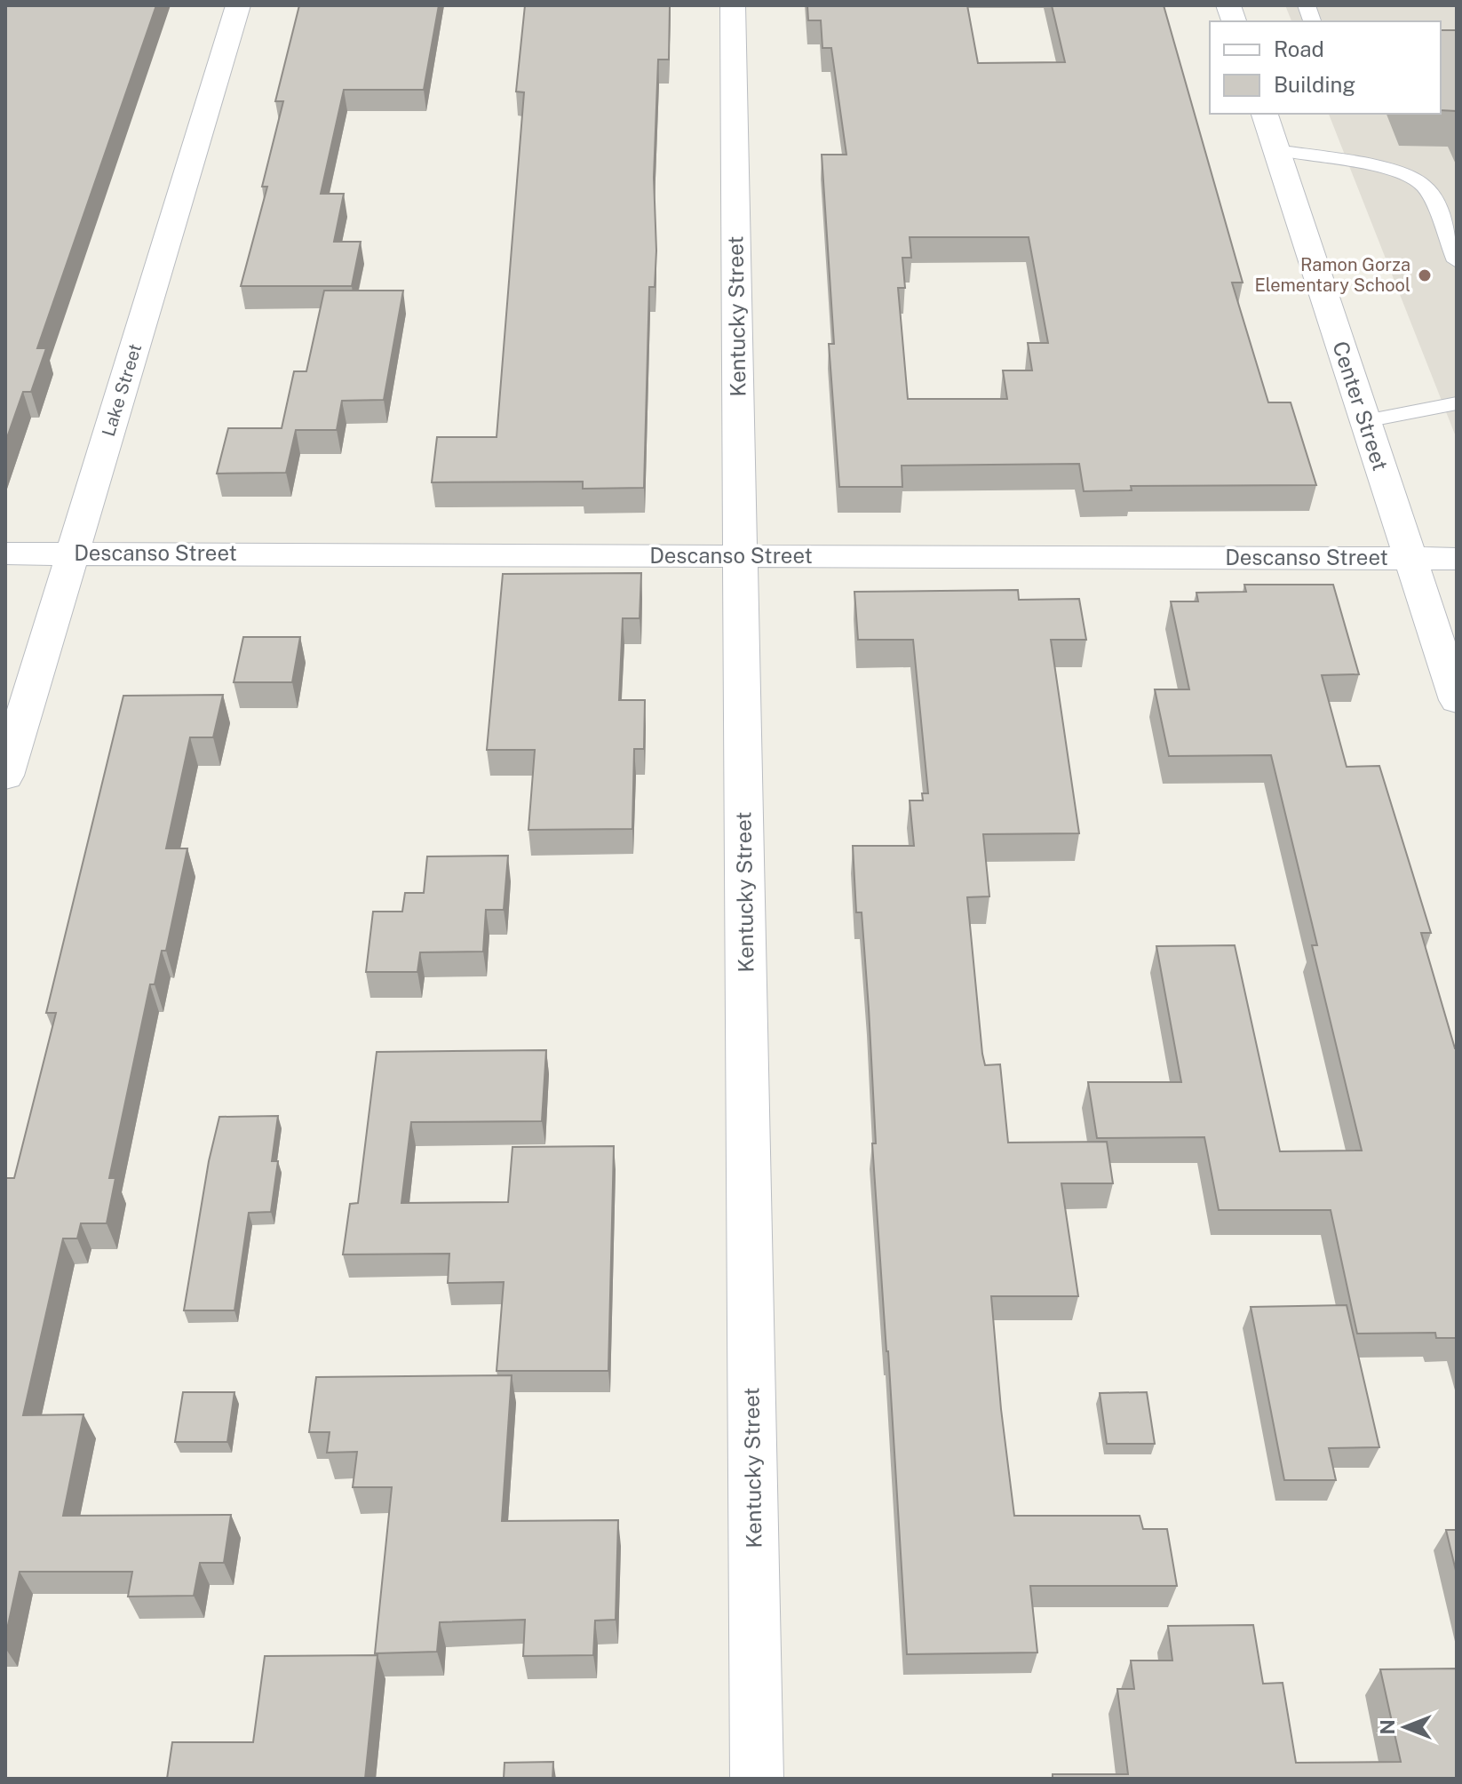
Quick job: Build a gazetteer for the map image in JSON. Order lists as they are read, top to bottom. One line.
{"streets":{"street":["Kentucky Street","Lake Street","Center Street","Descanso Street"]},"crossings":[["Kentucky Street","Descanso Street"],["Lake Street","Descanso Street"],["Center Street","Descanso Street"]],"places":["Ramon Gorza Elementary School"],"legend":["Road","Building"],"north":"left"}
